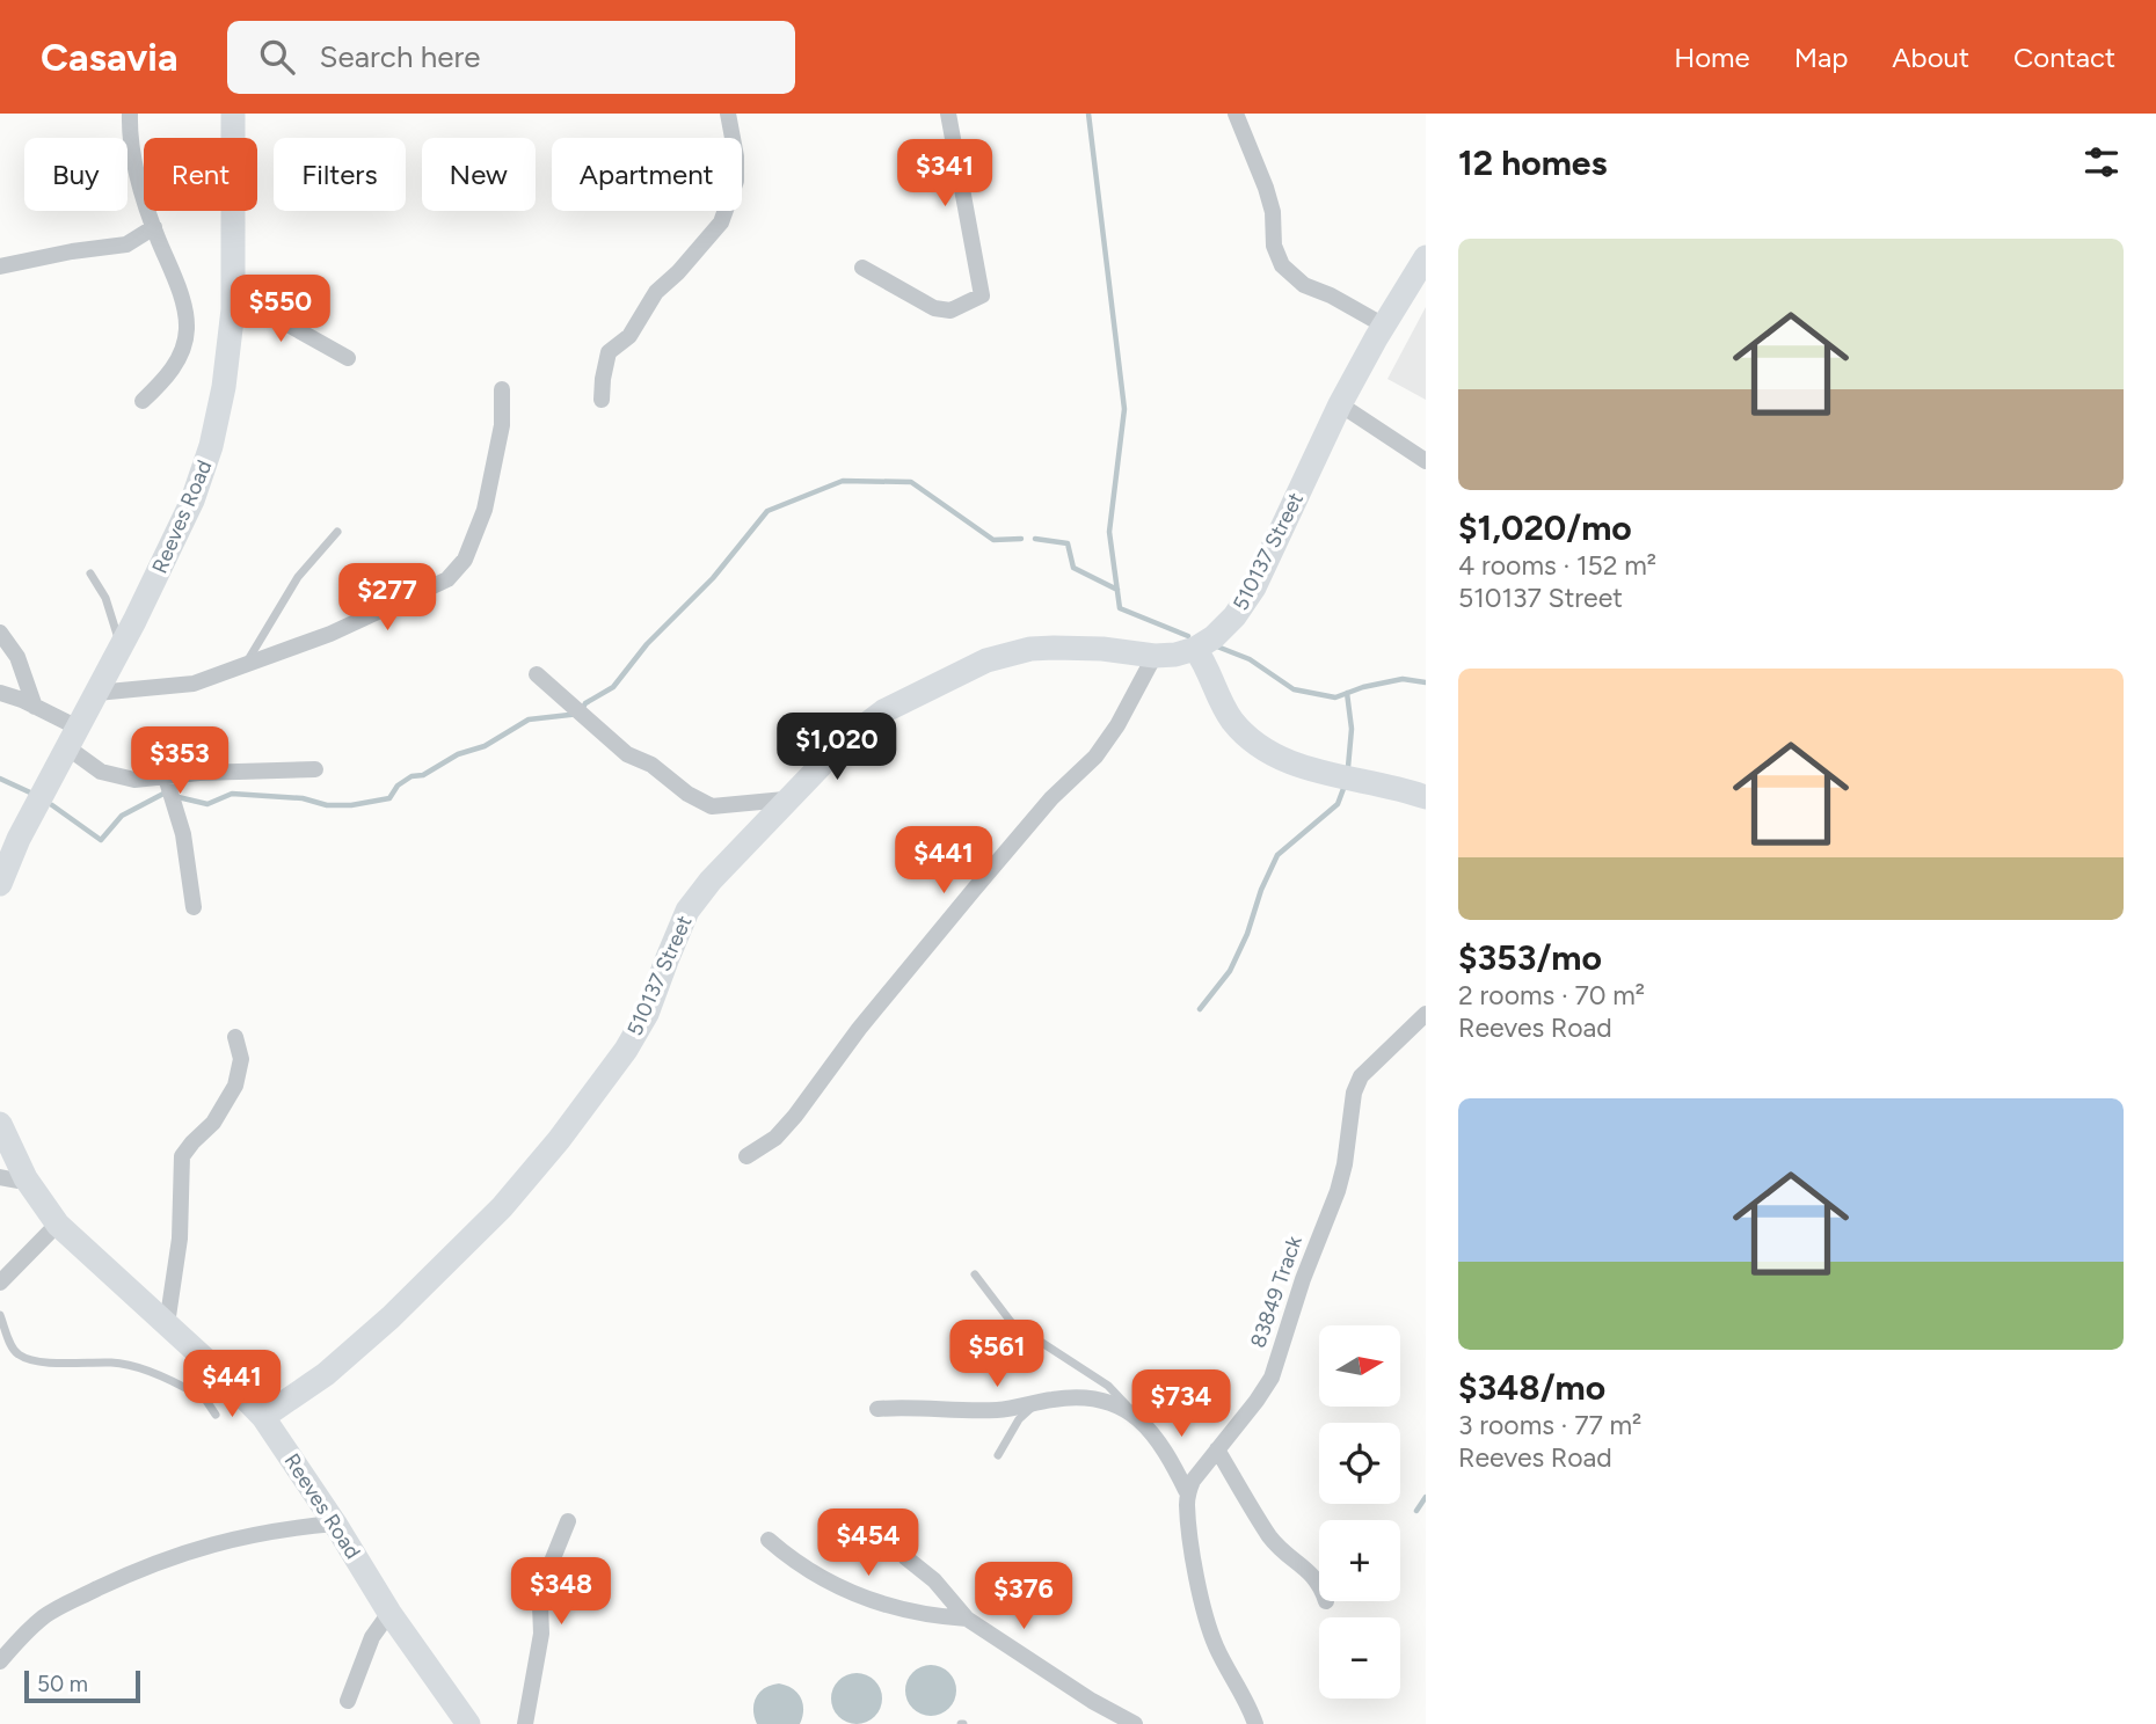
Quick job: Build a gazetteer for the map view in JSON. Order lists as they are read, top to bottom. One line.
{"streets":{"street":["Reeves Road","510137 Street","83849 Track"]},"crossings":[["Reeves Road","510137 Street"]],"scale_bar":"50 m","north":"right","page":{"header":"Casavia","search":"Search here","nav":["Home","Map","About","Contact"],"heading":"12 homes","chip":["Buy","Rent","Filters","New","Apartment"],"price":["$341","$550","$277","$1,020","$353","$441","$561","$441","$734","$454","$348","$376"],"list":[{"name":"$1,020/mo","note":"4 rooms · 152 m² · 510137 Street"},{"name":"$353/mo","note":"2 rooms · 70 m² · Reeves Road"},{"name":"$348/mo","note":"3 rooms · 77 m² · Reeves Road"}],"map_buttons":["+","−"],"scale":"50 m"}}
